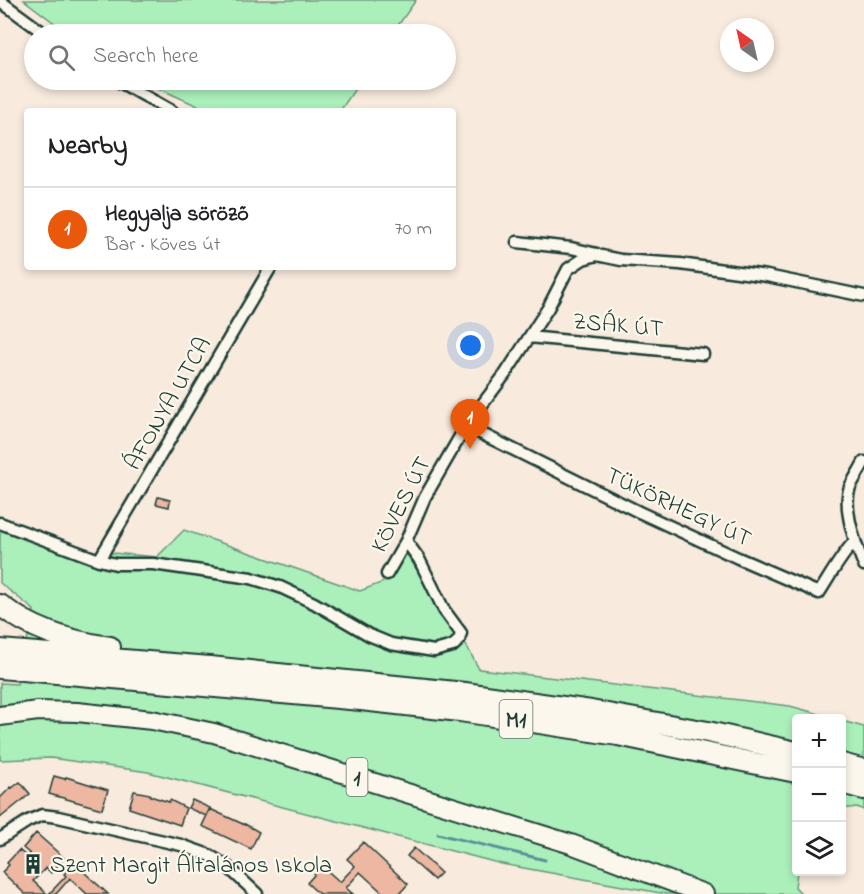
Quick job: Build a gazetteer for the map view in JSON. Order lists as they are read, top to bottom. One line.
{"streets":{"highway":["M1"],"main road":["1"],"street":["ZSÁK ÚT","ÁFONYA UTCA","KÖVES ÚT","TÜKÖRHEGY ÚT"]},"crossings":[["ZSÁK ÚT","KÖVES ÚT"],["KÖVES ÚT","TÜKÖRHEGY ÚT"]],"places":{"building":["Szent Margit Általános Iskola"]},"north":"top left","page":{"search":"Search here","heading":"Nearby","list":[{"mark":"1","name":"Hegyalja söröző","note":"Bar · Köves út","value":"70 m"}],"pins":"1","map_buttons":["+","−"]}}
